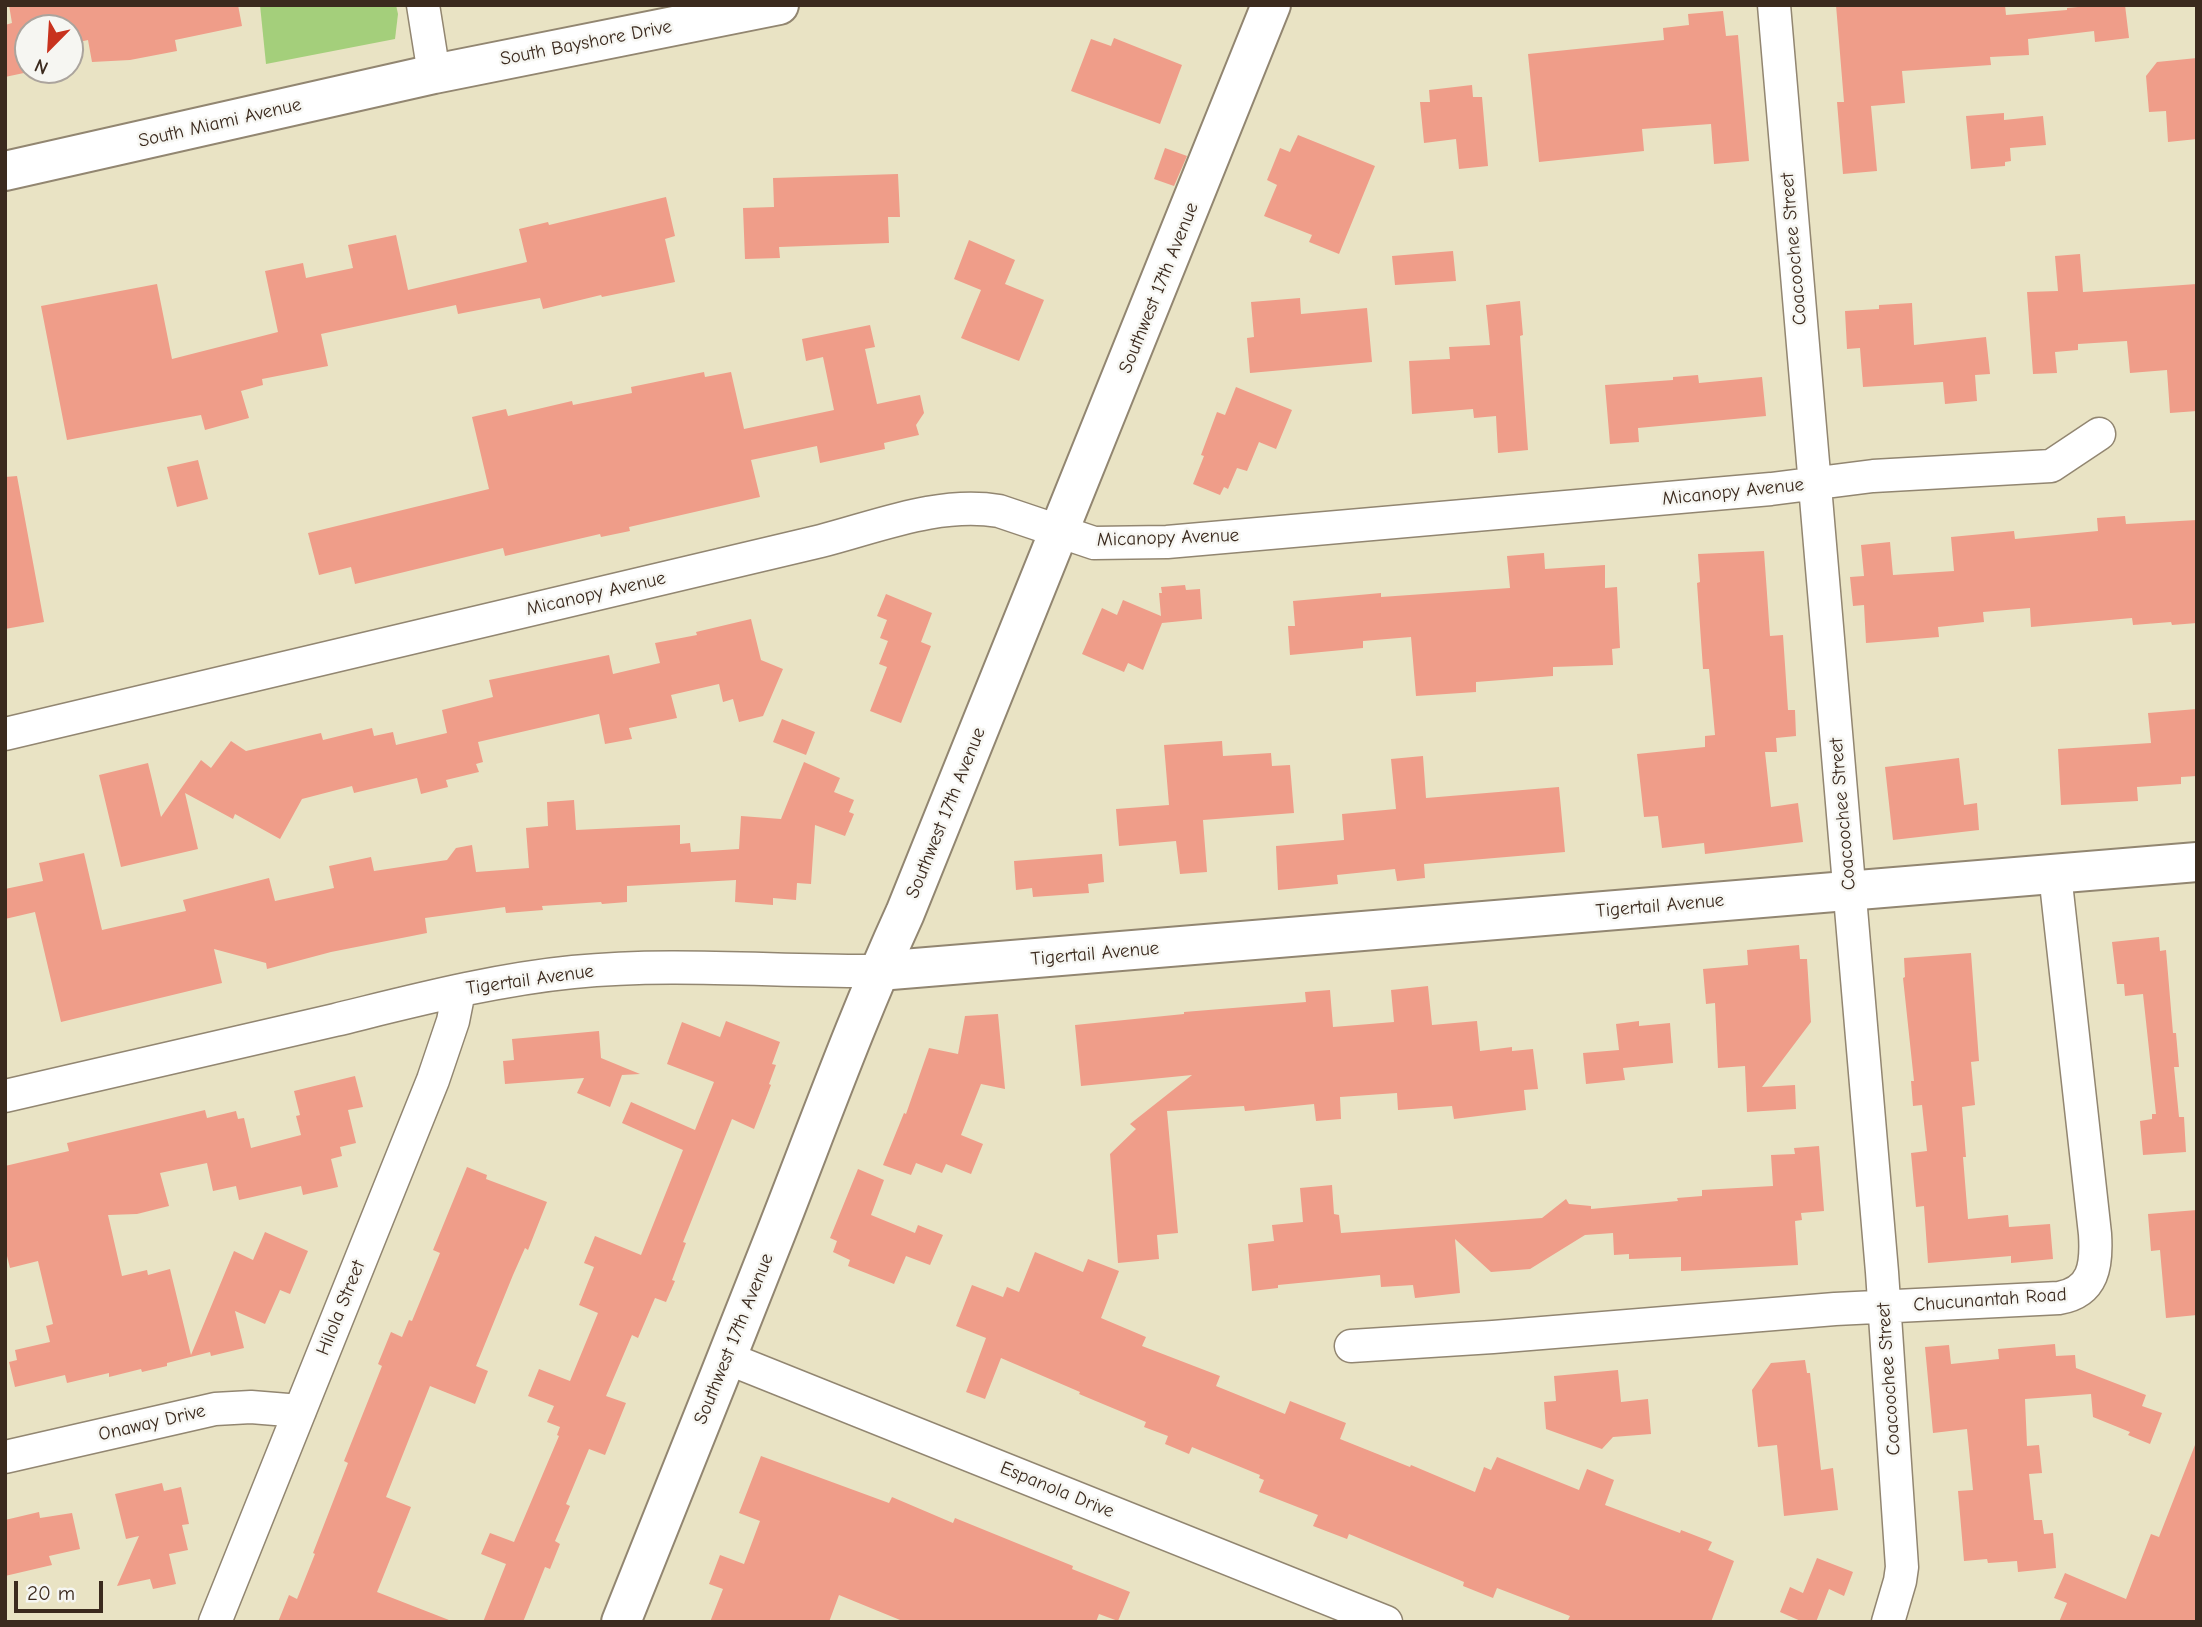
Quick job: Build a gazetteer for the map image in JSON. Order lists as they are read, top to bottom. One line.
{"streets":{"main road":["South Bayshore Drive","South Miami Avenue","Southwest 17th Avenue","Tigertail Avenue"],"street":["Coacoochee Street","Micanopy Avenue","Chucunantah Road","Hilola Street","Onaway Drive","Espanola Drive"]},"crossings":[["South Bayshore Drive","South Miami Avenue"],["Coacoochee Street","Micanopy Avenue"],["Coacoochee Street","Tigertail Avenue"],["Coacoochee Street","Chucunantah Road"],["Southwest 17th Avenue","Micanopy Avenue"],["Southwest 17th Avenue","Tigertail Avenue"],["Southwest 17th Avenue","Espanola Drive"],["Tigertail Avenue","Chucunantah Road"],["Tigertail Avenue","Hilola Street"],["Hilola Street","Onaway Drive"]],"scale_bar":"20 m","north":"bottom left"}
